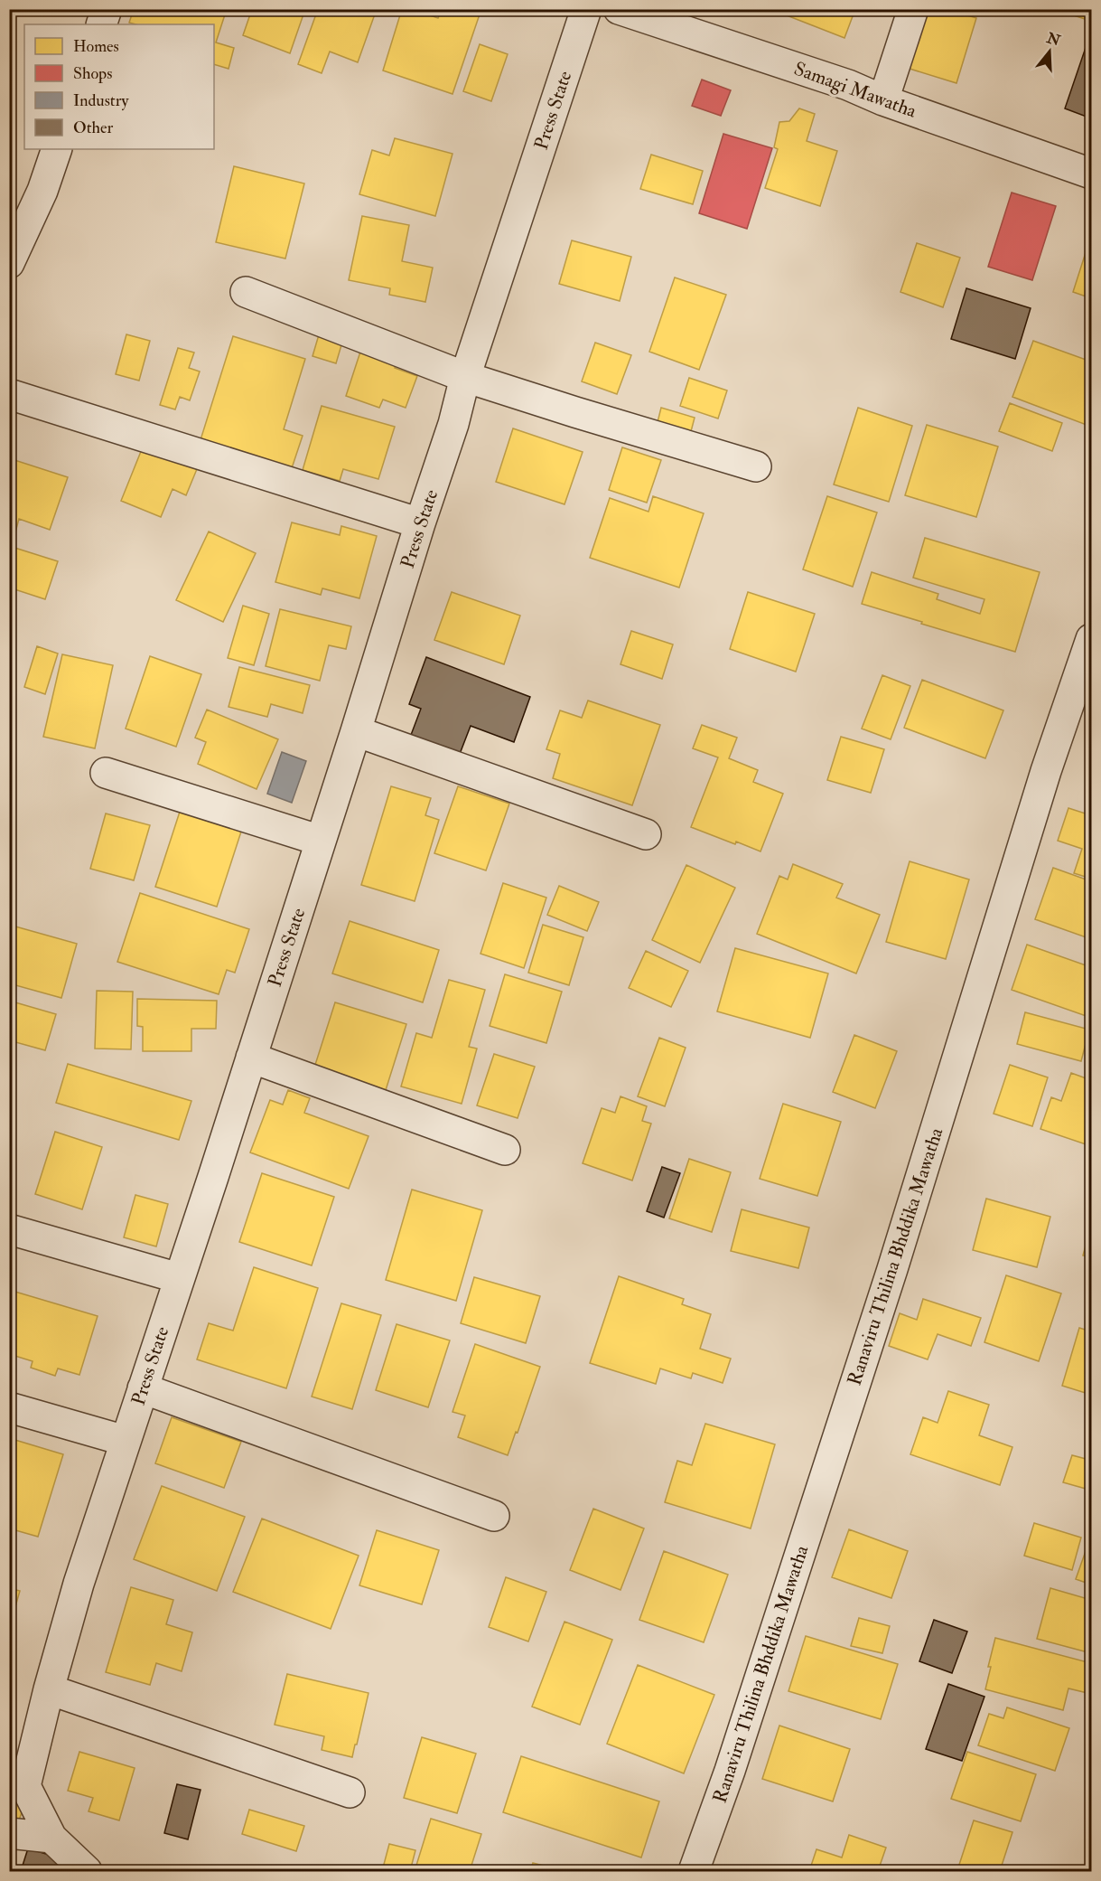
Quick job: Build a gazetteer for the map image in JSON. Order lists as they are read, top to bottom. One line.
{"streets":{"street":["Samagi Mawatha","Press State","Ranaviru Thilina Bhddika Mawatha"]},"legend":["Homes","Shops","Industry","Other"],"north":"top"}
